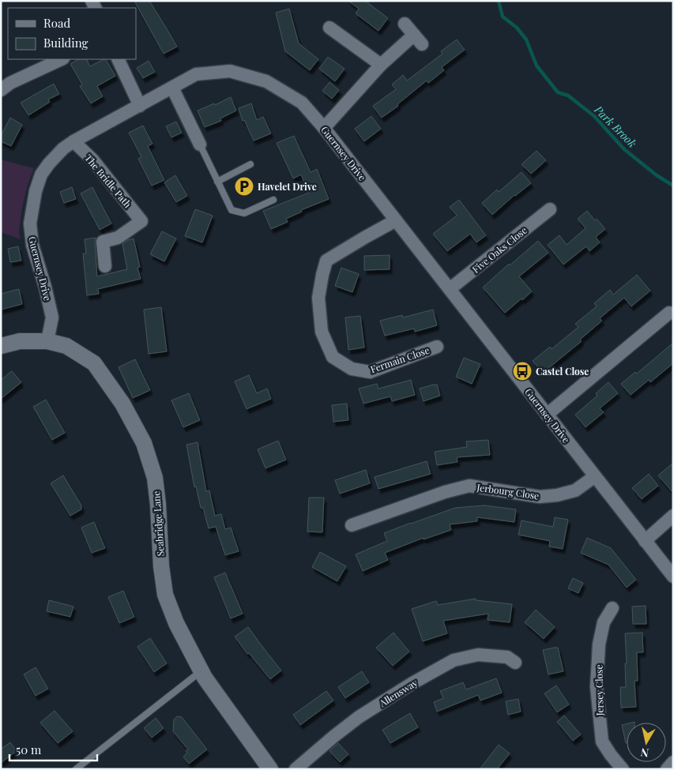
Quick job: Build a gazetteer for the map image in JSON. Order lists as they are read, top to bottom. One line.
{"streets":{"street":["Guernsey Drive","The Bridle Path","Five Oaks Close","Fermain Close","Jerbourg Close","Seabridge Lane","Jersey Close","Allensway"]},"crossings":[["Guernsey Drive","The Bridle Path"],["Guernsey Drive","Five Oaks Close"],["Guernsey Drive","Fermain Close"],["Guernsey Drive","Jerbourg Close"],["Guernsey Drive","Seabridge Lane"]],"water":["Park Brook"],"places":{"parking":["Havelet Drive"],"bus stop":["Castel Close"]},"legend":["Road","Building"],"scale_bar":"50 m","north":"bottom"}
